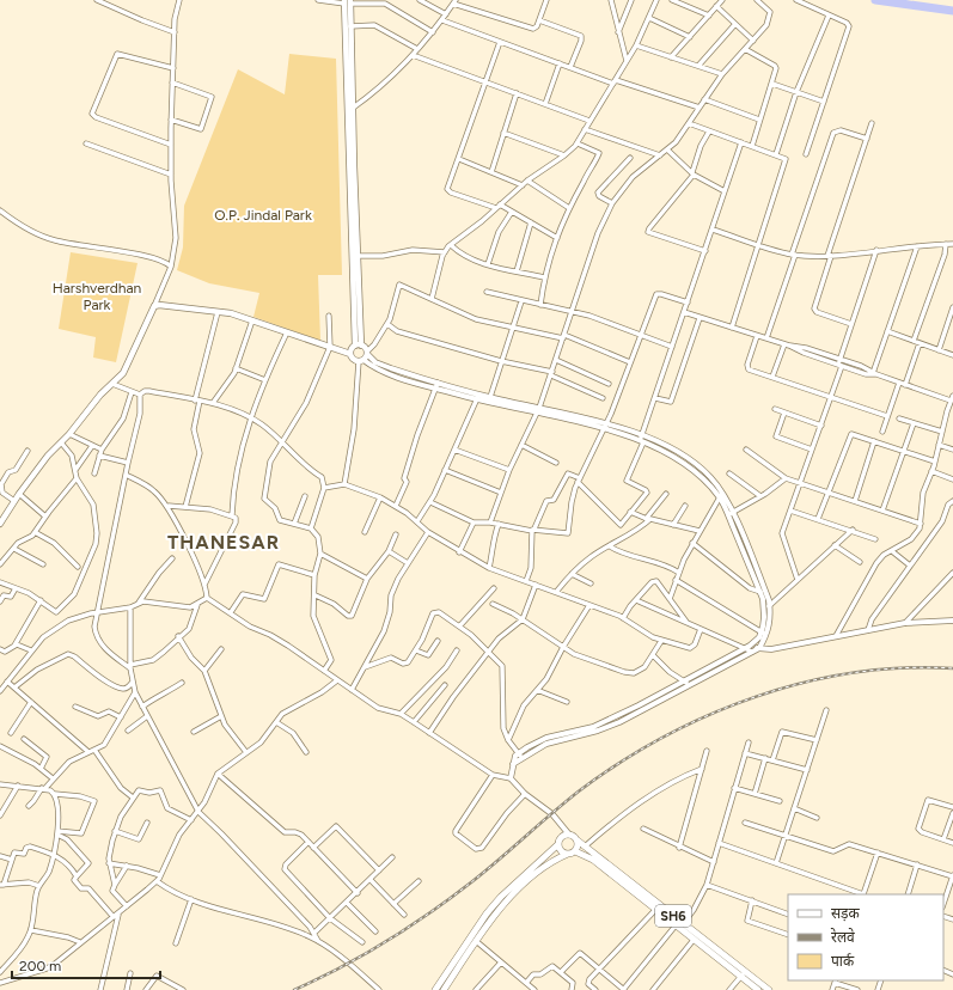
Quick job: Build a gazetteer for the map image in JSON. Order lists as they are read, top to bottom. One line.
{"streets":{"main road":["SH6"]},"districts":["THANESAR"],"parks":["O.P. Jindal Park","Harshverdhan Park"],"legend":["सड़क","रेलवे","पार्क"],"scale_bar":"200 m"}
